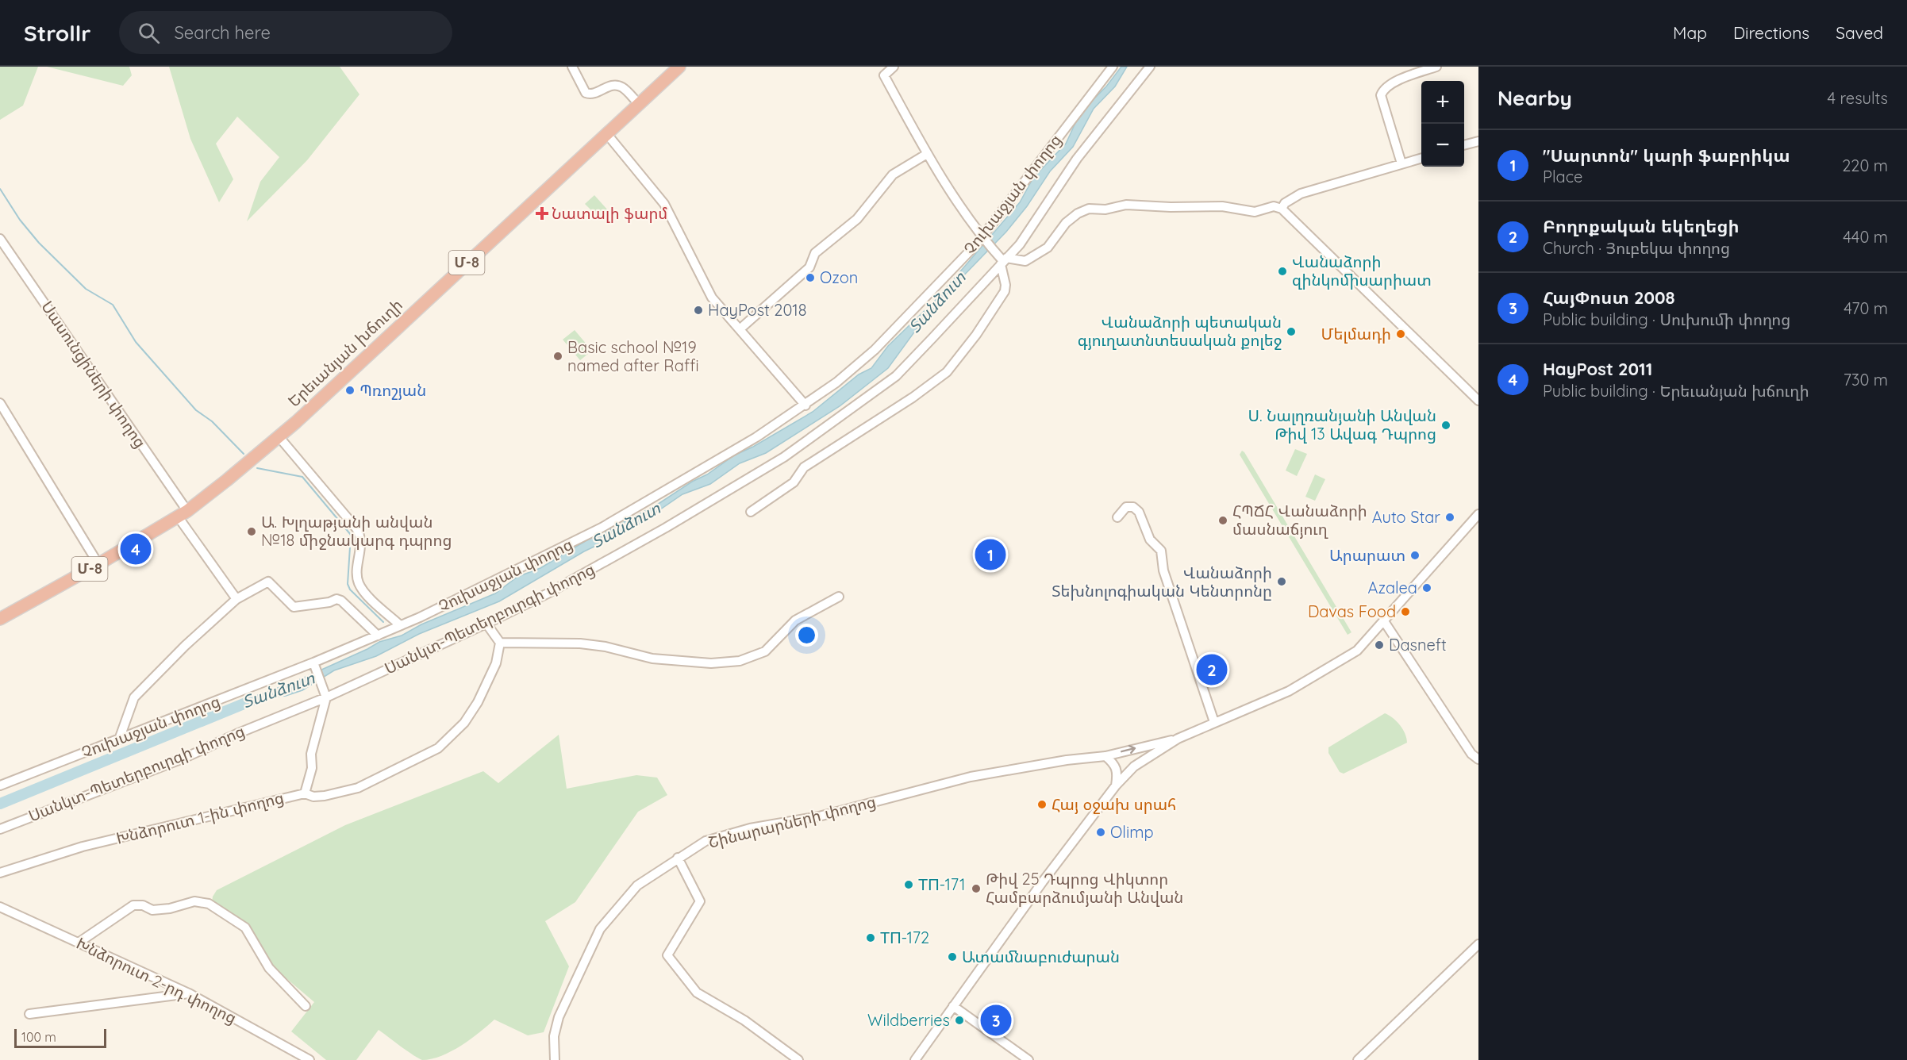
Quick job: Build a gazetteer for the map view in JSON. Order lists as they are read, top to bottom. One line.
{"streets":{"highway":["Մ-8","Երեւանյան խճուղի"],"street":["Չուխաջյան փողոց","Սասունցիների փողոց","Սանկտ-Պետերբուրգի փողոց","Խնձորուտ 1-ին փողոց","Շինարարների փողոց","Խնձորուտ 2-րդ փողոց"]},"crossings":[["Երեւանյան խճուղի","Սասունցիների փողոց"],["Սանկտ-Պետերբուրգի փողոց","Խնձորուտ 1-ին փողոց"]],"water":["Տանձուտ"],"places":{"health":["Նատալի ֆարմ"],"other":["Վանաձորի զինկոմիսարիատ","Ozon","HayPost 2018","Վանաձորի պետական գյուղատնտեսական քոլեջ","Մելմադի","Basic school №19 named after Raffi","Պռոշյան","Ս. Նալղռանյանի Անվան Թիվ 13 Ավագ Դպրոց","Auto Star","ՀՊՃՀ Վանաձորի մասնաճյուղ","Ա. Խլղաթյանի անվան №18 միջնակարգ դպրոց","Արարատ","Վանաձորի Տեխնոլոգիական Կենտրոնը","Azalea","Davas Food","Dasneft","Հայ օջախ սրահ","Olimp","ТП-171","Թիվ 25 Դպրոց Վիկտոր Համբարձումյանի Անվան","ТП-172","Ատամնաբուժարան","Wildberries"]},"scale_bar":"100 m","page":{"header":"Strollr","search":"Search here","nav":["Map","Directions","Saved"],"heading":["Nearby","4 results"],"map_buttons":["+","−"],"list":[{"mark":"1","name":"\"Սարտոն\" կարի ֆաբրիկա","note":"Place","value":"220 m"},{"mark":"2","name":"Բողոքական եկեղեցի","note":"Church · Յուբեկա փողոց","value":"440 m"},{"mark":"3","name":"ՀայՓոստ 2008","note":"Public building · Սուխումի փողոց","value":"470 m"},{"mark":"4","name":"HayPost 2011","note":"Public building · Երեւանյան խճուղի","value":"730 m"}],"pins":["4","1","2","3"],"scale":"100 m"}}
